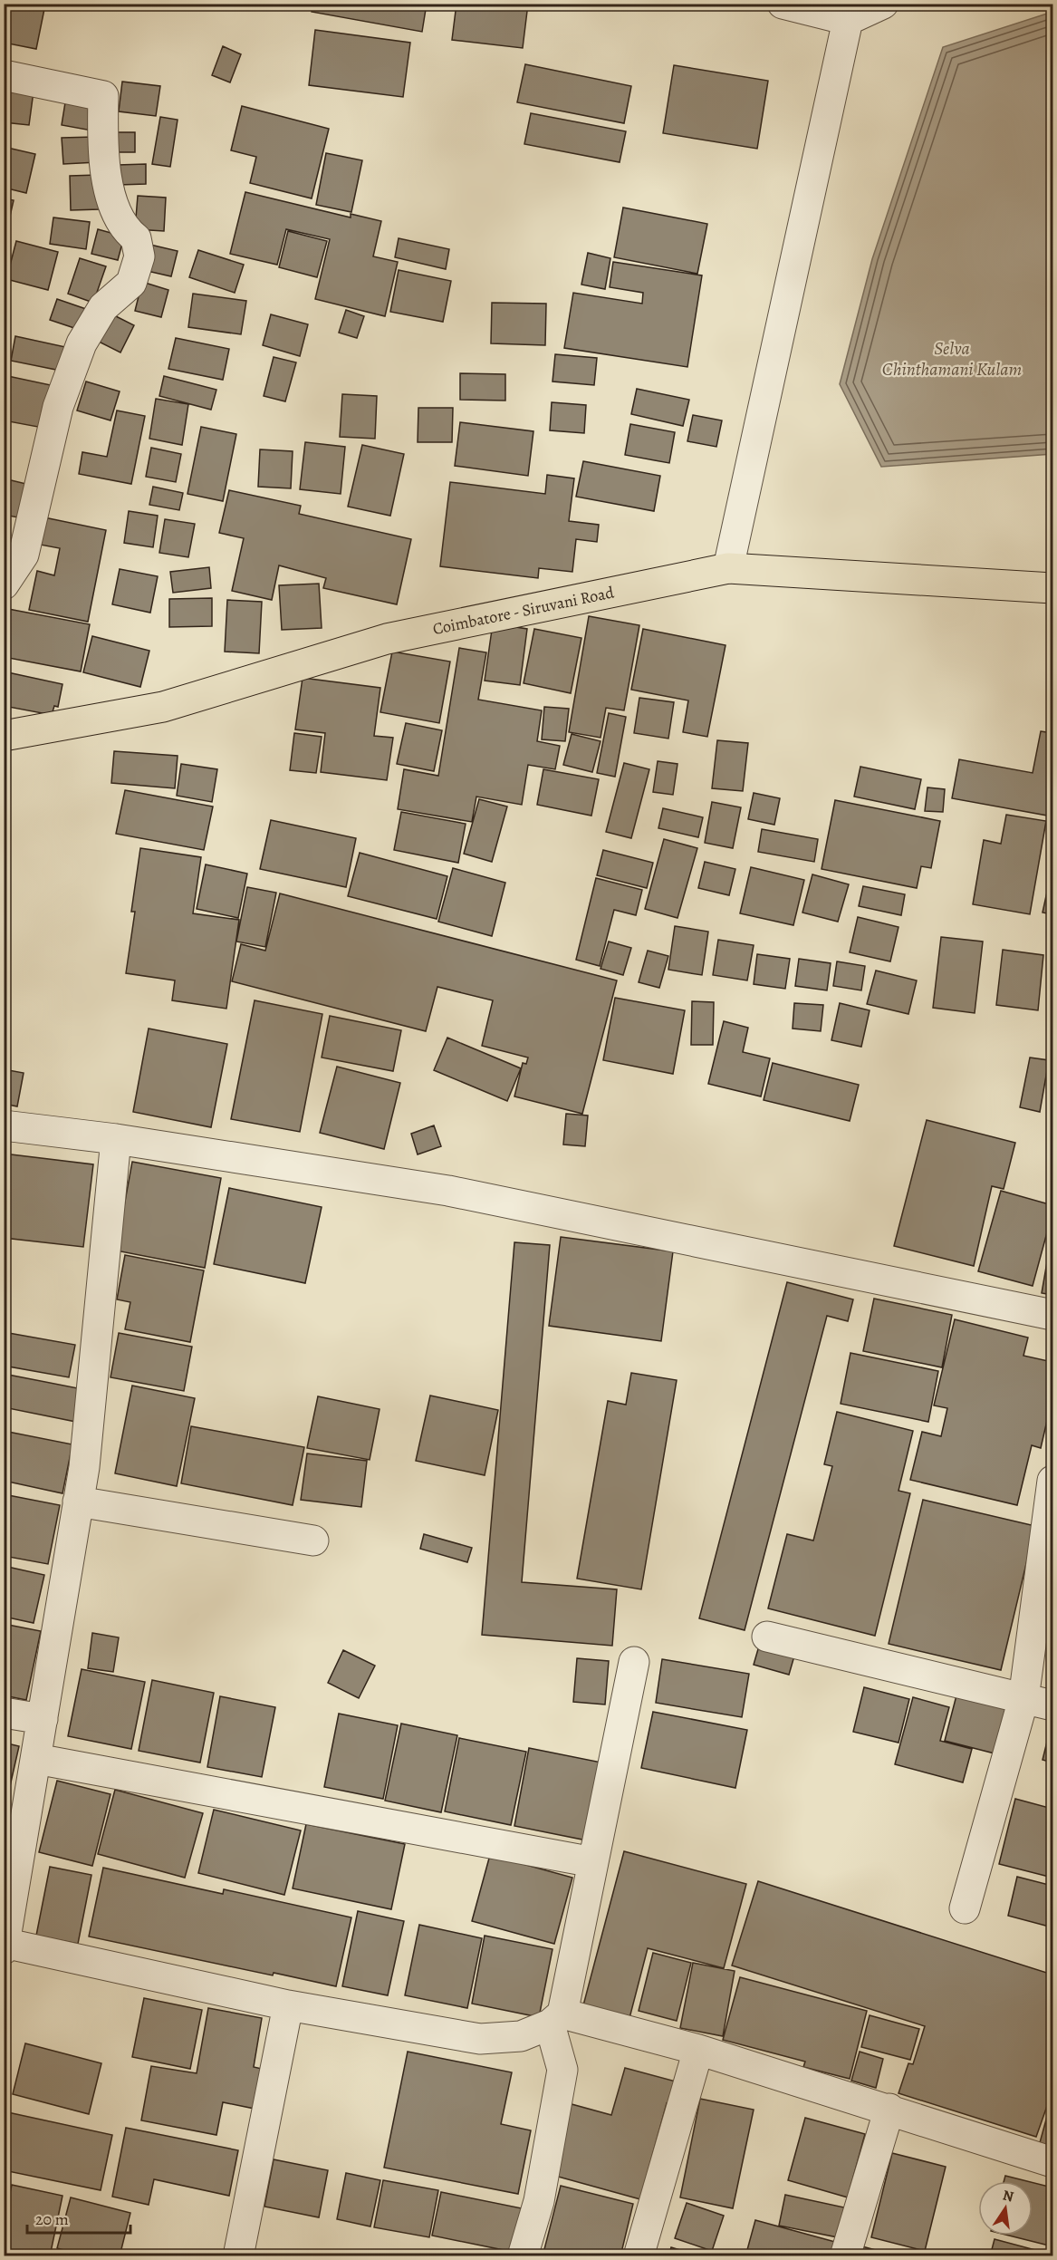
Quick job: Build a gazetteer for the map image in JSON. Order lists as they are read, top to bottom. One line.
{"streets":{"main road":["Coimbatore - Siruvani Road"]},"water":["Selva Chinthamani Kulam"],"scale_bar":"20 m","north":"top"}
